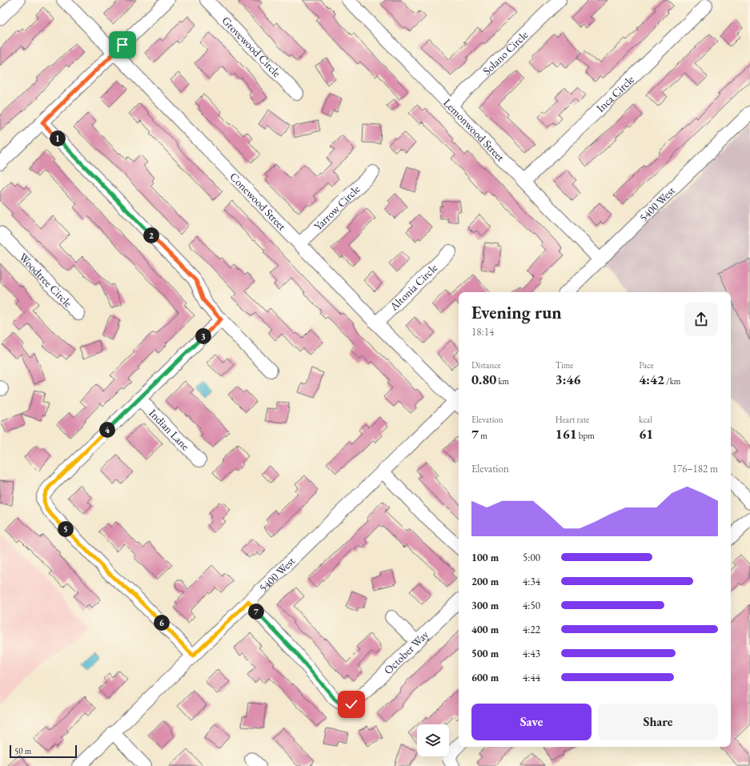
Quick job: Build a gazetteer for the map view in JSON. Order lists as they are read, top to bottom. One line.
{"streets":{"street":["Grovewood Circle","Solano Circle","Inca Circle","Lemonwood Street","Conewood Street","5400 West","Yarrow Circle","Woodtree Circle","Altonia Circle","Indian Lane","October Way"]},"crossings":[["Solano Circle","Lemonwood Street"],["Inca Circle","Lemonwood Street"],["Lemonwood Street","5400 West"],["Conewood Street","Yarrow Circle"],["Conewood Street","Altonia Circle"],["5400 West","October Way"]],"scale_bar":"50 m","page":{"pins":["1","2","3","4","5","7","6"],"heading":["Evening run","18:14"],"stats":[["Distance","0.80 km"],["Time","3:46"],["Pace","4:42 /km"],["Elevation","7 m"],["Heart rate","161 bpm"],["kcal","61"]],"chart":["Elevation","176–182 m"],"list":[{"name":"100 m","note":"5:00"},{"name":"200 m","note":"4:34"},{"name":"300 m","note":"4:50"},{"name":"400 m","note":"4:22"},{"name":"500 m","note":"4:43"},{"name":"600 m","note":"4:44"}],"buttons":["Save","Share"],"scale":"50 m"}}
